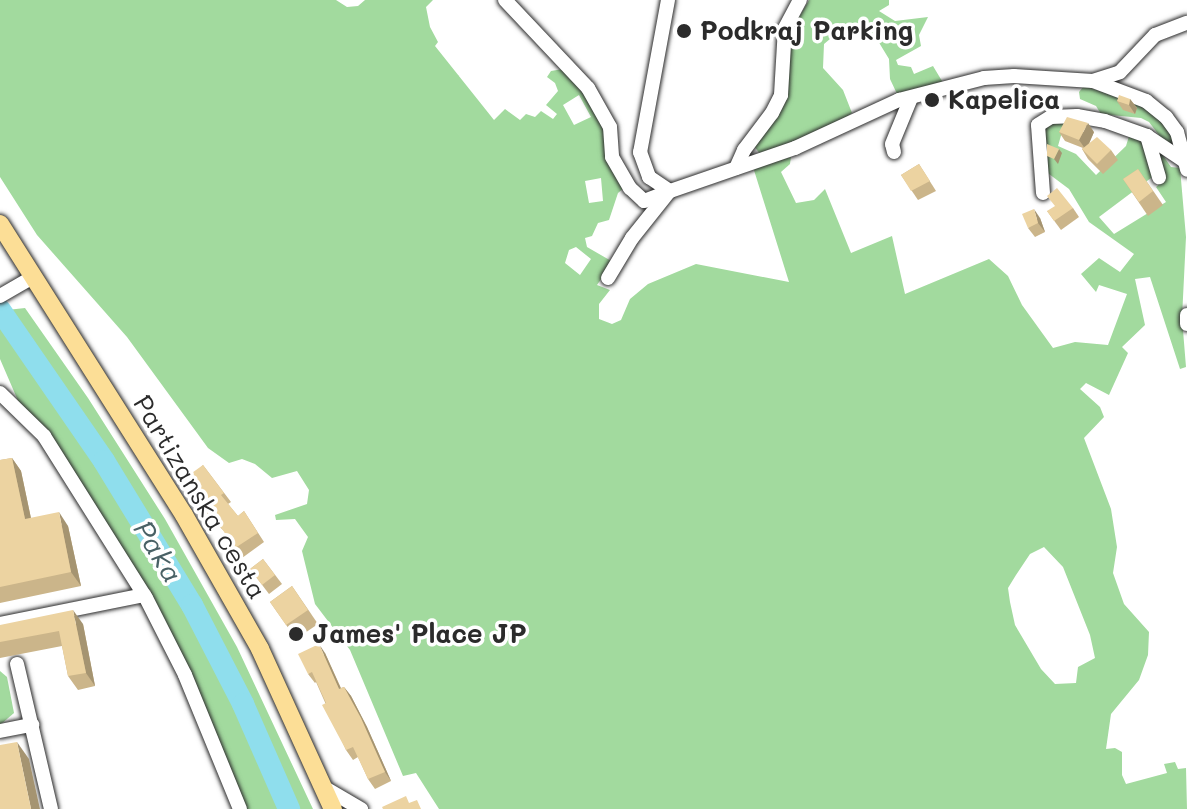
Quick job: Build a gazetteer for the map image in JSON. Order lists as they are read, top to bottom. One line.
{"streets":{"main road":["Partizanska cesta"]},"water":["Paka"],"places":["Podkraj Parking","Kapelica","James' Place JP"]}
